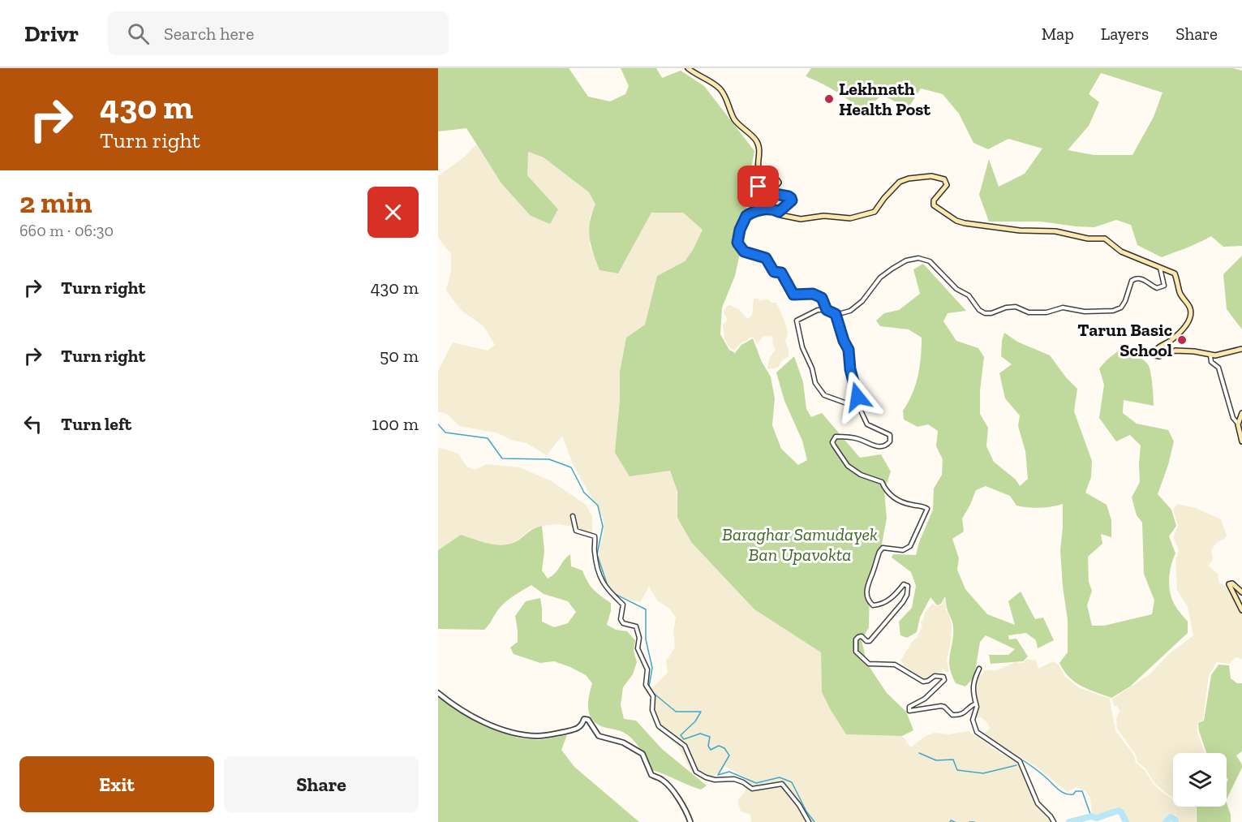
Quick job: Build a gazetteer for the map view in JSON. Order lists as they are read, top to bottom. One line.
{"parks":["Baraghar Samudayek Ban Upavokta"],"places":["Lekhnath Health Post","Tarun Basic School"],"page":{"header":"Drivr","search":"Search here","nav":["Map","Layers","Share"],"turn":["430 m","Turn right"],"heading":["2 min","660 m · 06:30"],"list":[{"name":"Turn right","value":"430 m"},{"name":"Turn right","value":"50 m"},{"name":"Turn left","value":"100 m"}],"buttons":["Exit","Share"]}}
